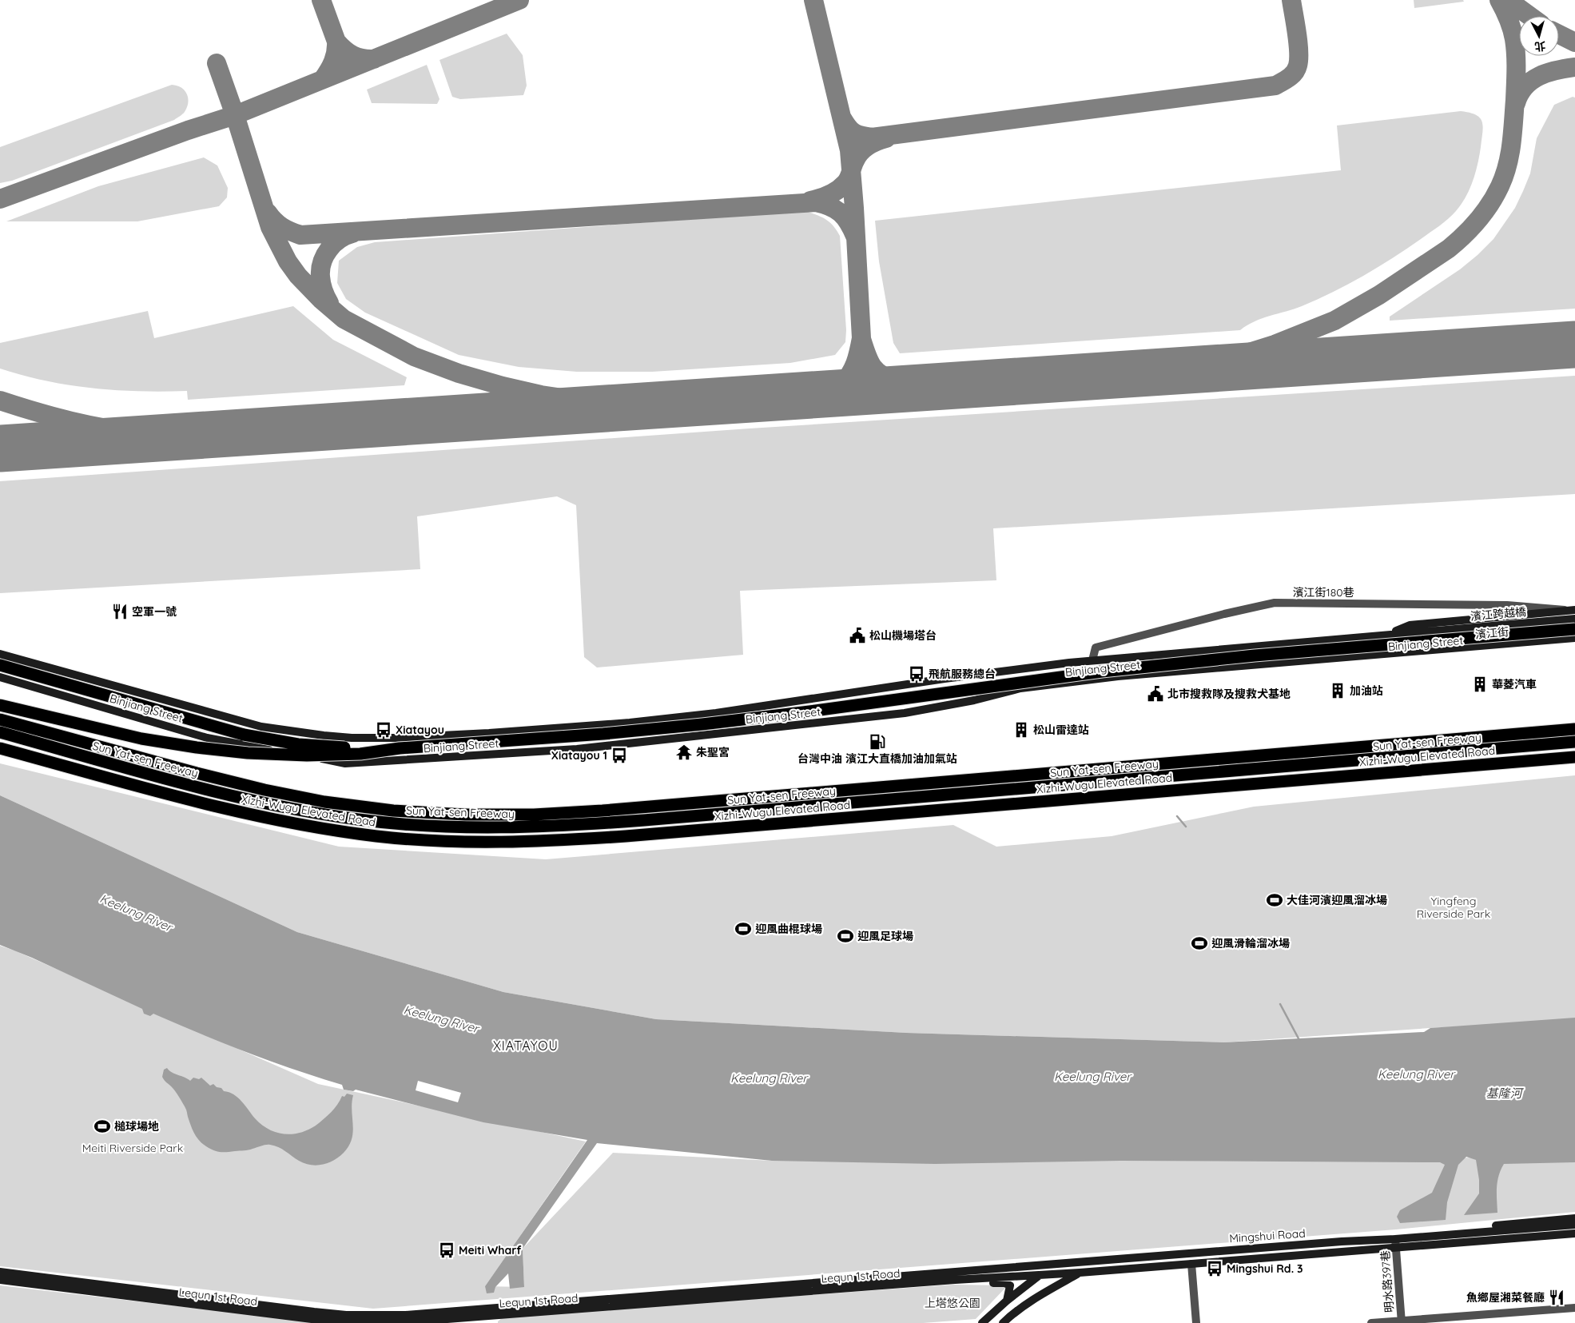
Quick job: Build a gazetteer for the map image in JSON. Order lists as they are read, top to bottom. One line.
{"streets":{"highway":["Sun Yat-sen Freeway","Xizhi-Wugu Elevated Road"],"main road":["濱江跨越橋","濱江街","Binjiang Street","Mingshui Road","Lequn 1st Road"],"street":["濱江街180巷","明水路397巷"]},"crossings":[["濱江街180巷","Binjiang Street"],["濱江跨越橋","Binjiang Street"],["濱江街","Binjiang Street"],["Mingshui Road","Lequn 1st Road"],["Mingshui Road","明水路397巷"]],"districts":["XIATAYOU"],"water":["Keelung River","基隆河"],"parks":["Yingfeng Riverside Park","Meiti Riverside Park","上塔悠公園"],"places":{"restaurant":["空軍一號","魚鄉屋湘菜餐廳"],"public building":["松山機場塔台","北市搜救隊及搜救犬基地"],"bus stop":["飛航服務總台","Xiatayou","Xiatayou 1","Meiti Wharf","Mingshui Rd. 3"],"building":["華菱汽車","加油站","松山雷達站"],"fuel station":["台灣中油 濱江大直橋加油加氣站"],"temple":["朱聖宮"],"sports":["大佳河濱迎風溜冰場","迎風曲棍球場","迎風足球場","迎風滑輪溜冰場","槌球場地"]},"north":"bottom"}
